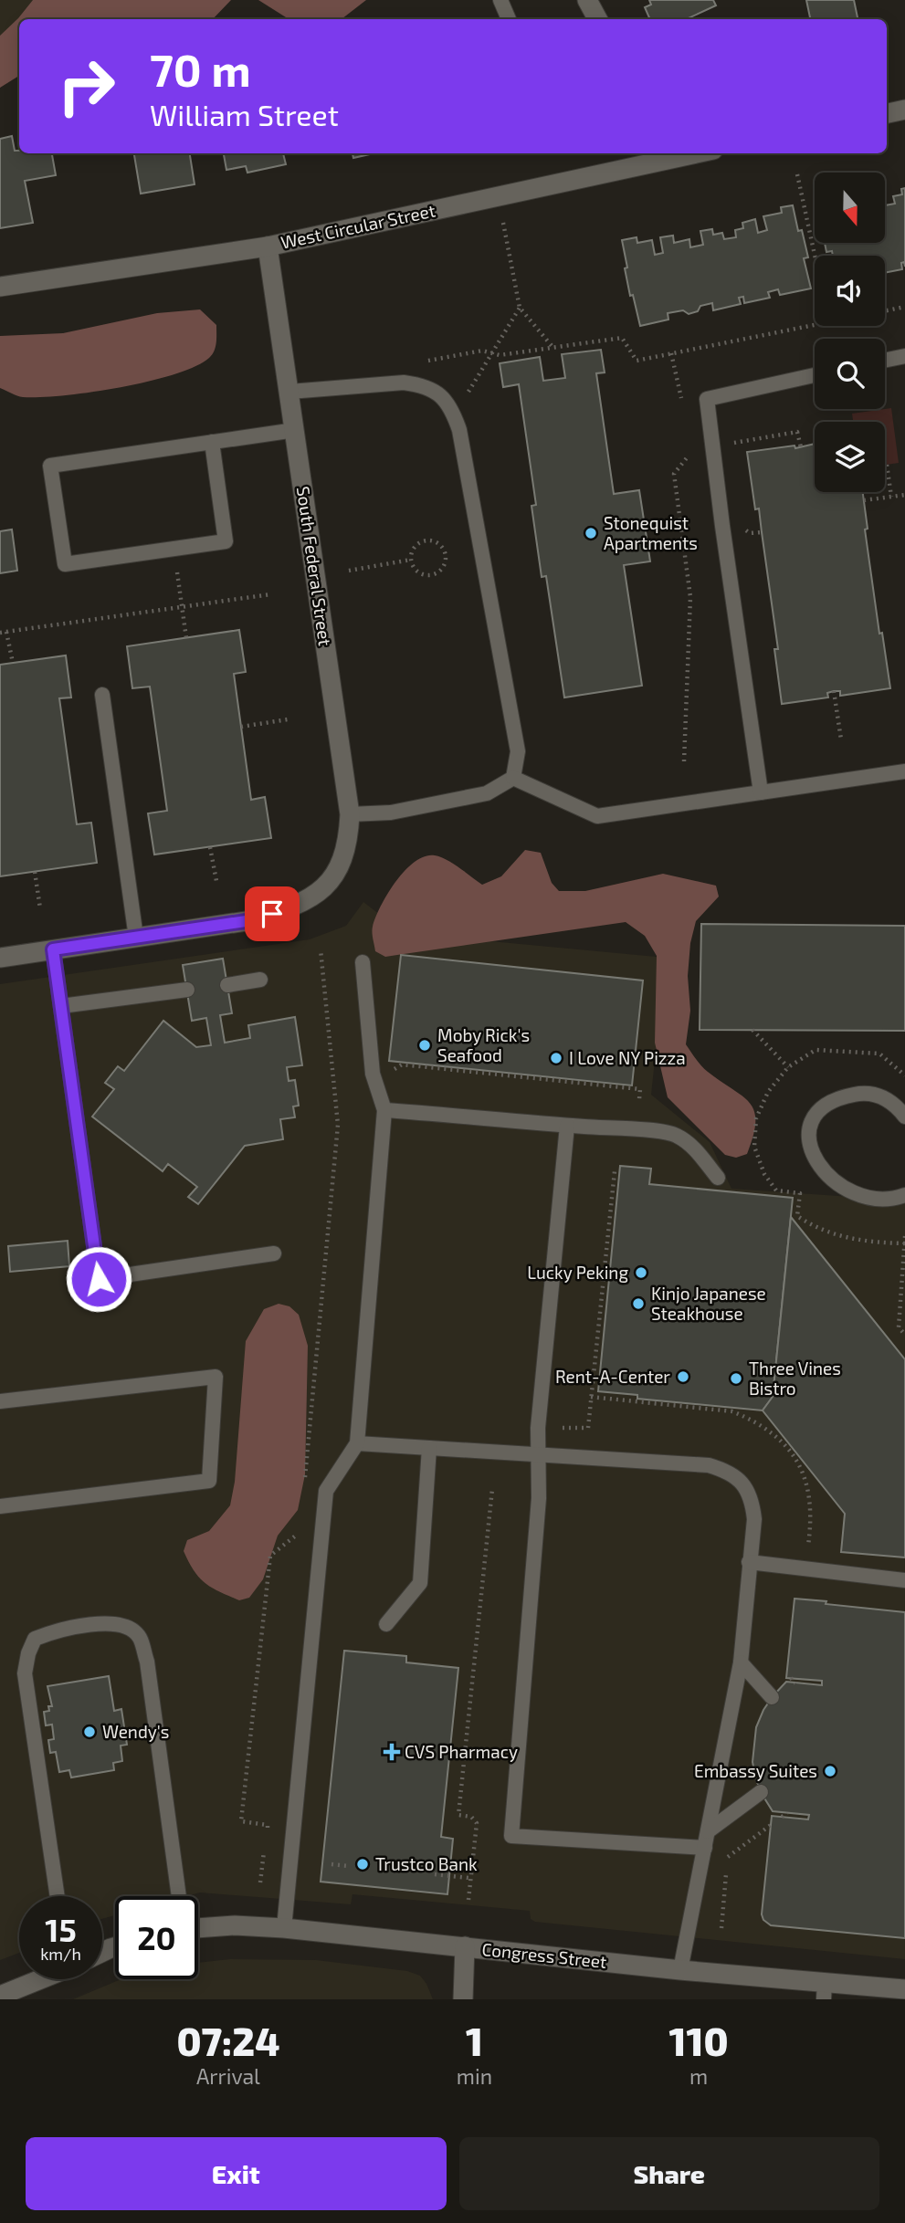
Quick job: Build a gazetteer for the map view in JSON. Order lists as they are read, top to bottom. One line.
{"streets":{"street":["West Circular Street","South Federal Street","Congress Street"]},"crossings":[["West Circular Street","South Federal Street"]],"places":{"other":["Stonequist Apartments","Moby Rick's Seafood","I Love NY Pizza","Lucky Peking","Kinjo Japanese Steakhouse","Rent-A-Center","Three Vines Bistro","Wendy's","Embassy Suites","Trustco Bank"],"health":["CVS Pharmacy"]},"north":"bottom","page":{"turn":["70 m","William Street"],"speed":"15 km/h","limit":"20","eta":["07:24","Arrival","1","min","110","m"],"buttons":["Exit","Share"]}}
